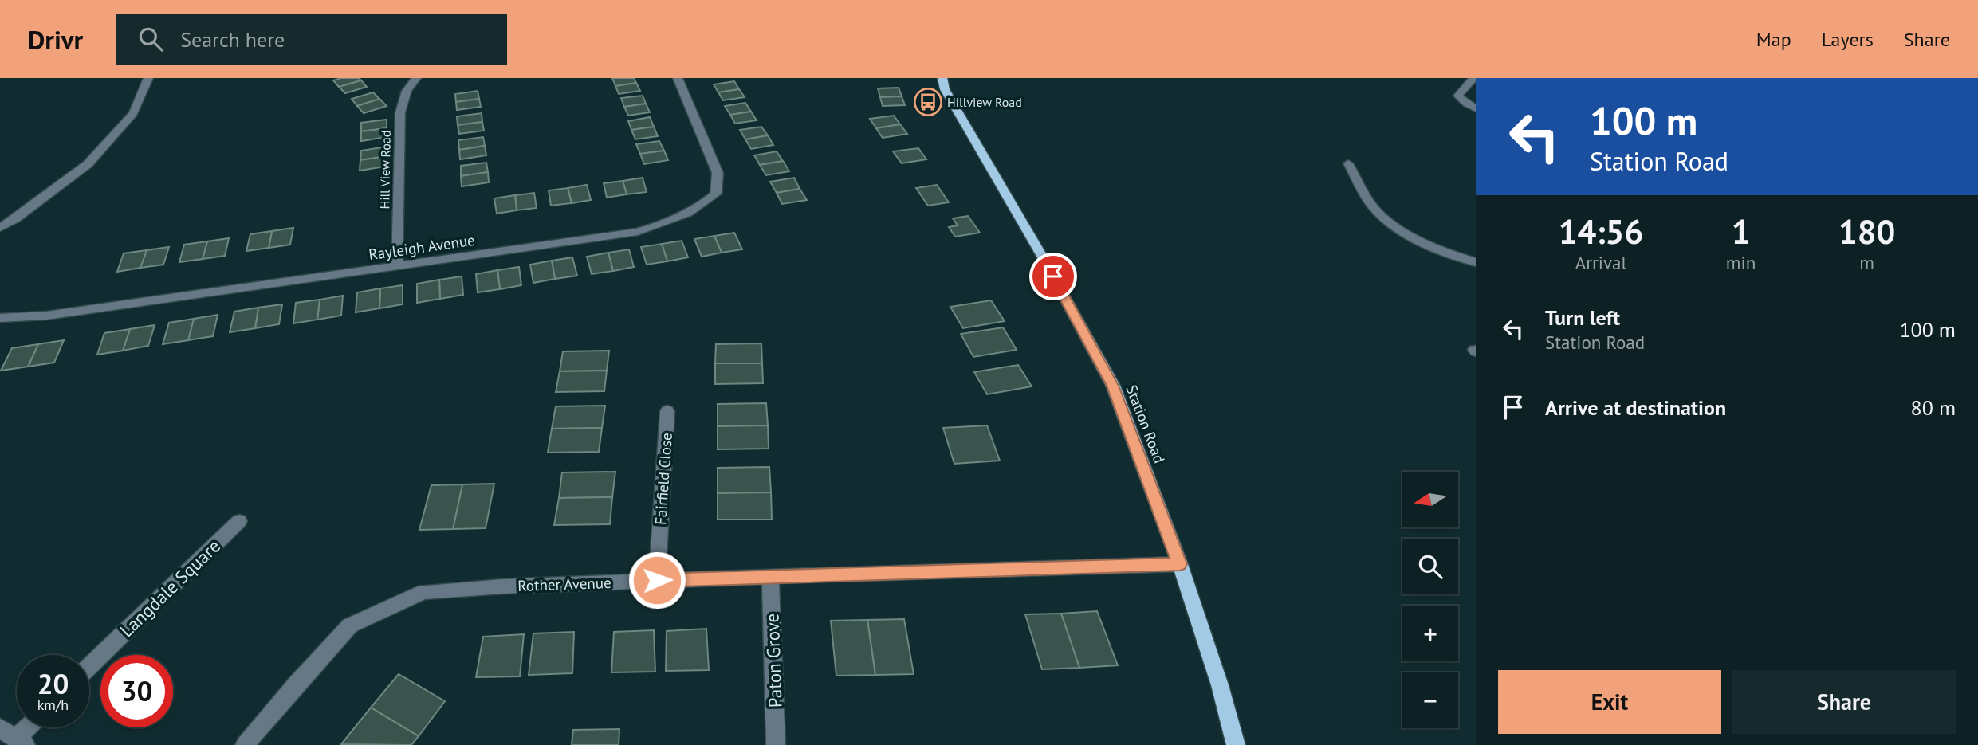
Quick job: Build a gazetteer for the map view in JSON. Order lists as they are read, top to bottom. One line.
{"streets":{"main road":["Station Road"],"street":["Hill View Road","Rayleigh Avenue","Fairfield Close","Rother Avenue","Langdale Square","Paton Grove"]},"crossings":[["Hill View Road","Rayleigh Avenue"],["Station Road","Rother Avenue"],["Fairfield Close","Rother Avenue"],["Rother Avenue","Paton Grove"]],"places":{"bus stop":["Hillview Road"]},"north":"left","page":{"header":"Drivr","search":"Search here","nav":["Map","Layers","Share"],"turn":["100 m","Station Road"],"eta":["14:56","Arrival","1","min","180","m"],"list":[{"name":"Turn left","note":"Station Road","value":"100 m"},{"name":"Arrive at destination","value":"80 m"}],"map_buttons":["+","−"],"speed":"20 km/h","limit":"30","buttons":["Exit","Share"]}}
